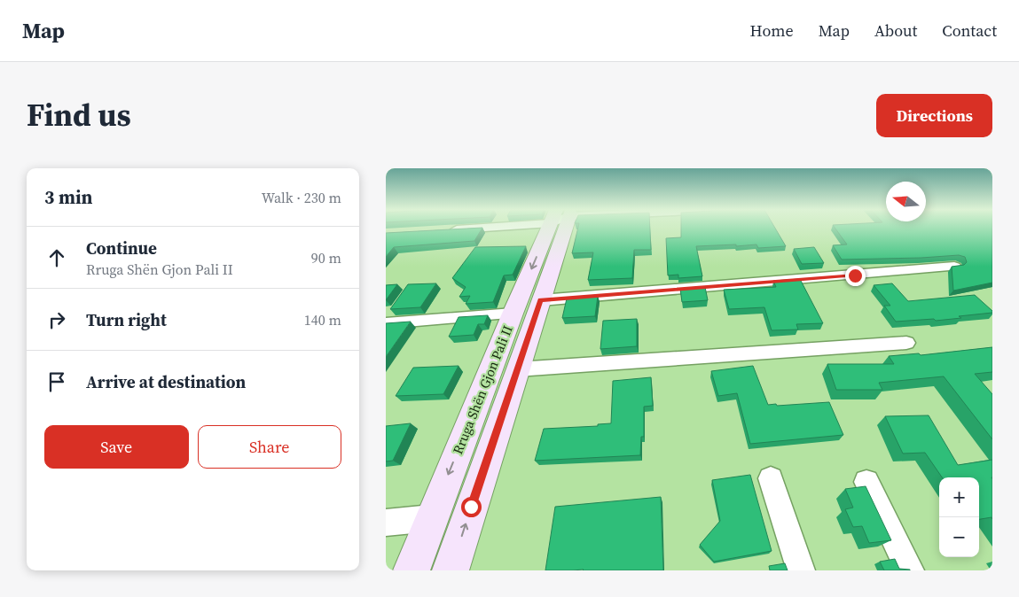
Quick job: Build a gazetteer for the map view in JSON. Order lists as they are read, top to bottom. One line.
{"streets":{"street":["Rruga Shën Gjon Pali II"]},"north":"left","page":{"header":"Map","nav":["Home","Map","About","Contact"],"title":"Find us","buttons":["Directions",["Save","Share"]],"heading":["3 min","Walk · 230 m"],"list":[["Continue","Rruga Shën Gjon Pali II","90 m"],["Turn right","140 m"],"Arrive at destination"],"map_buttons":["+","−"]}}
